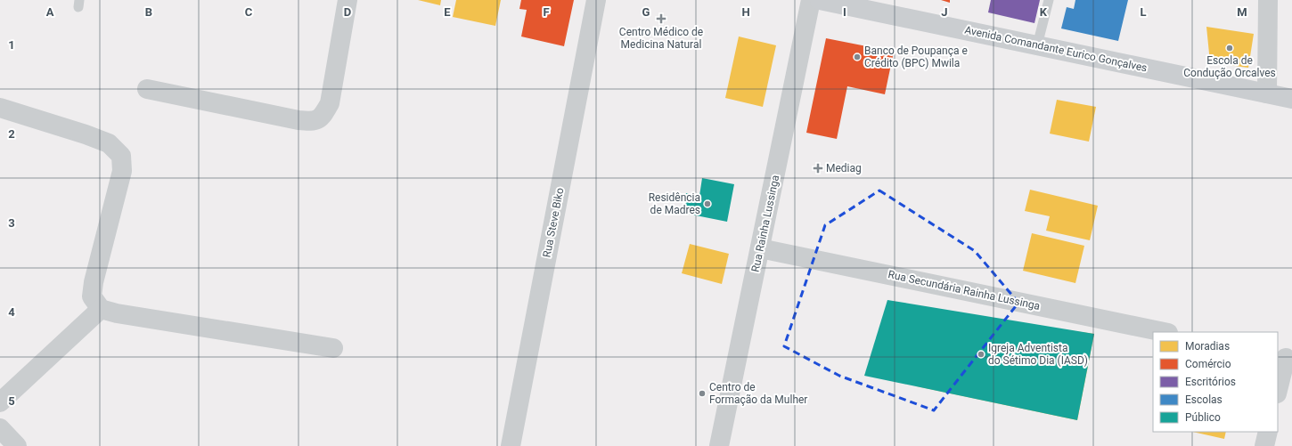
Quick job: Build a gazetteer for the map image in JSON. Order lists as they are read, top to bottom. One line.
{"streets":{"main road":["Avenida Comandante Eurico Gonçalves"],"street":["Rua Steve Biko","Rua Rainha Lussinga","Rua Secundária Rainha Lussinga"]},"crossings":[["Rua Rainha Lussinga","Rua Secundária Rainha Lussinga"]],"places":{"health":["Centro Médico de Medicina Natural","Mediag"],"other":["Escola de Condução Orcalves","Banco de Poupança e Crédito (BPC) Mwila","Residência de Madres","Igreja Adventista do Sétimo Dia (IASD)","Centro de Formação da Mulher"]},"legend":["Moradias","Comércio","Escritórios","Escolas","Público"],"grid":{"columns":["A","B","C","D","E","F","G","H","I","J","K","L","M"],"rows":["1","2","3","4","5"]}}
